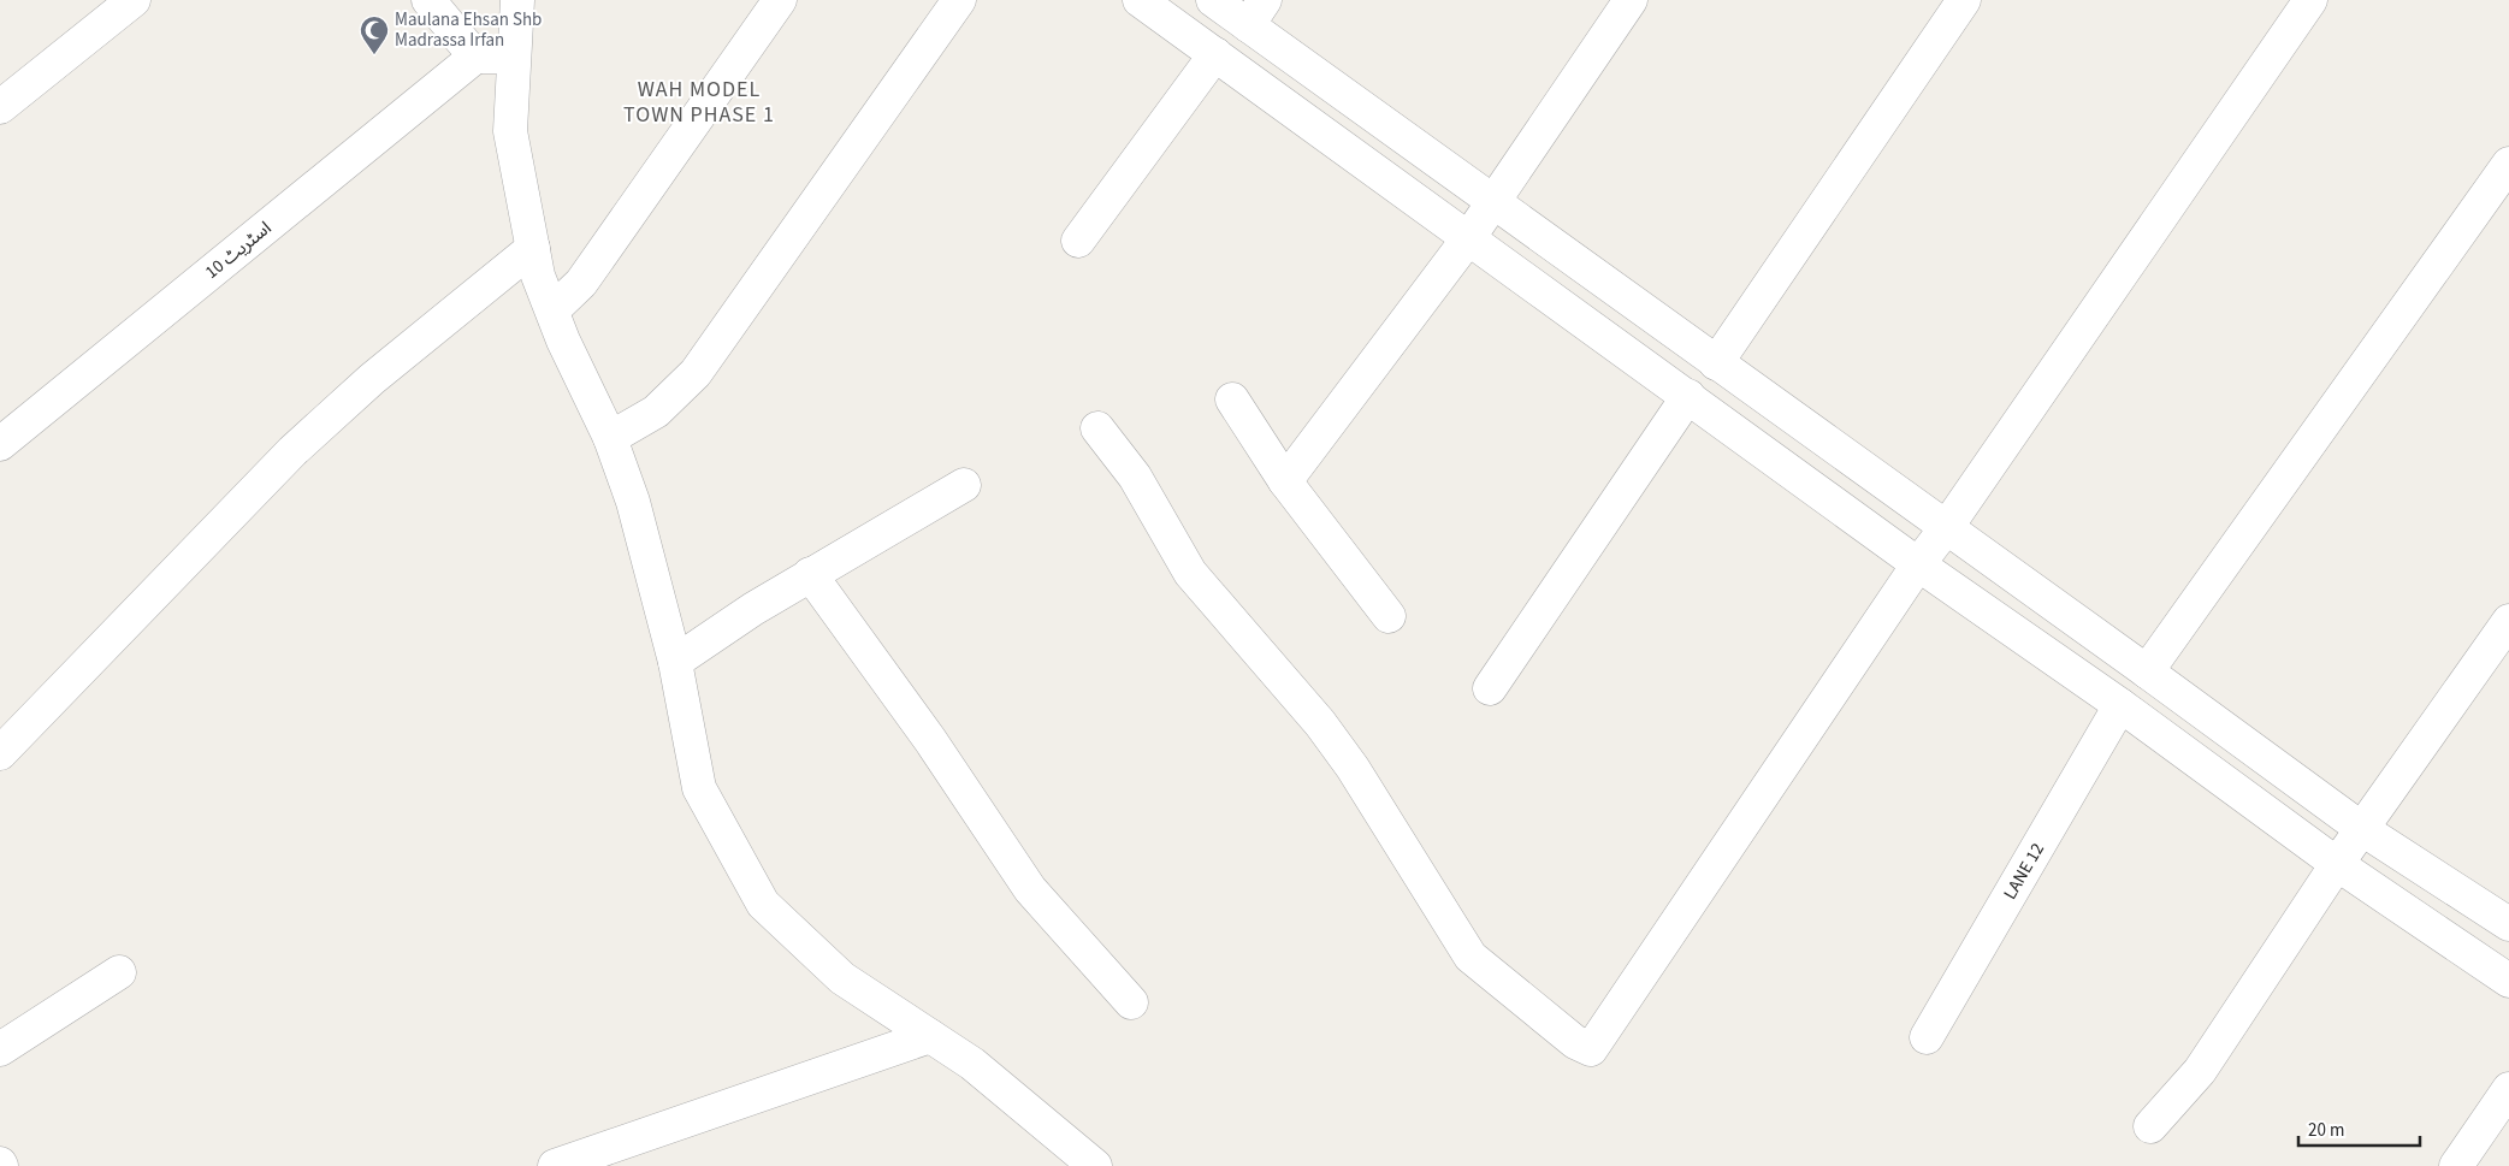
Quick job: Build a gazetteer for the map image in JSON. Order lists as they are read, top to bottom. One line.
{"streets":{"street":["اسٹریٹ 10","LANE 12"]},"districts":["WAH MODEL TOWN PHASE 1"],"places":{"mosque":["Maulana Ehsan Shb Madrassa Irfan"]},"scale_bar":"20 m"}
